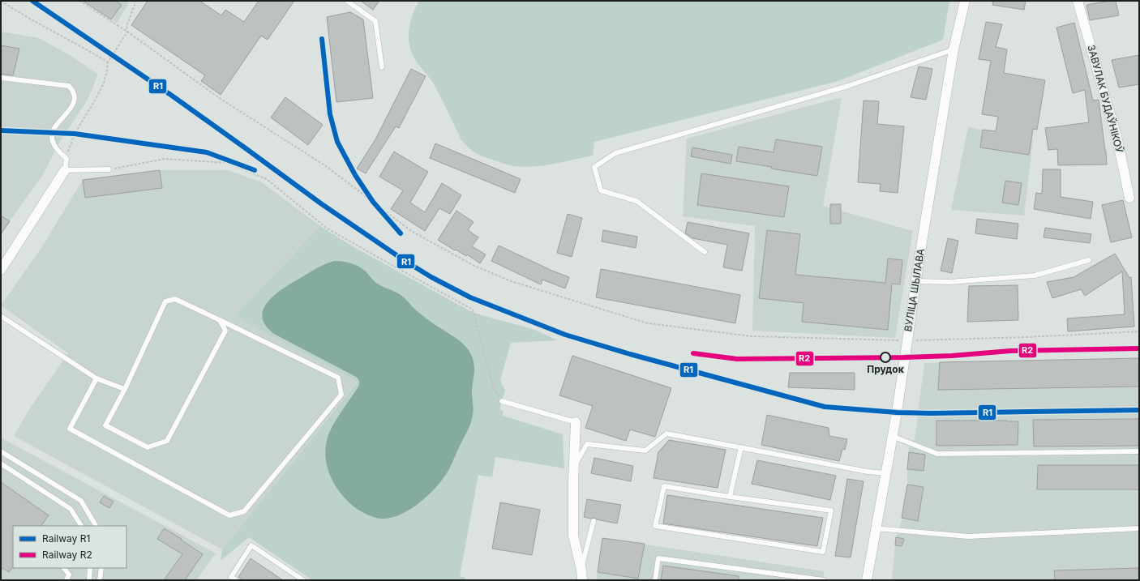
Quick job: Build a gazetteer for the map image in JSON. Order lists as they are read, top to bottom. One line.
{"streets":{"street":["ЗАВУЛАК БУДАЎНІКОЎ","ВУЛІЦА ШЫЛАВА"]},"places":["Прудок"],"lines":["rail line R1","rail line R2"],"legend":["Railway R1","Railway R2"]}
